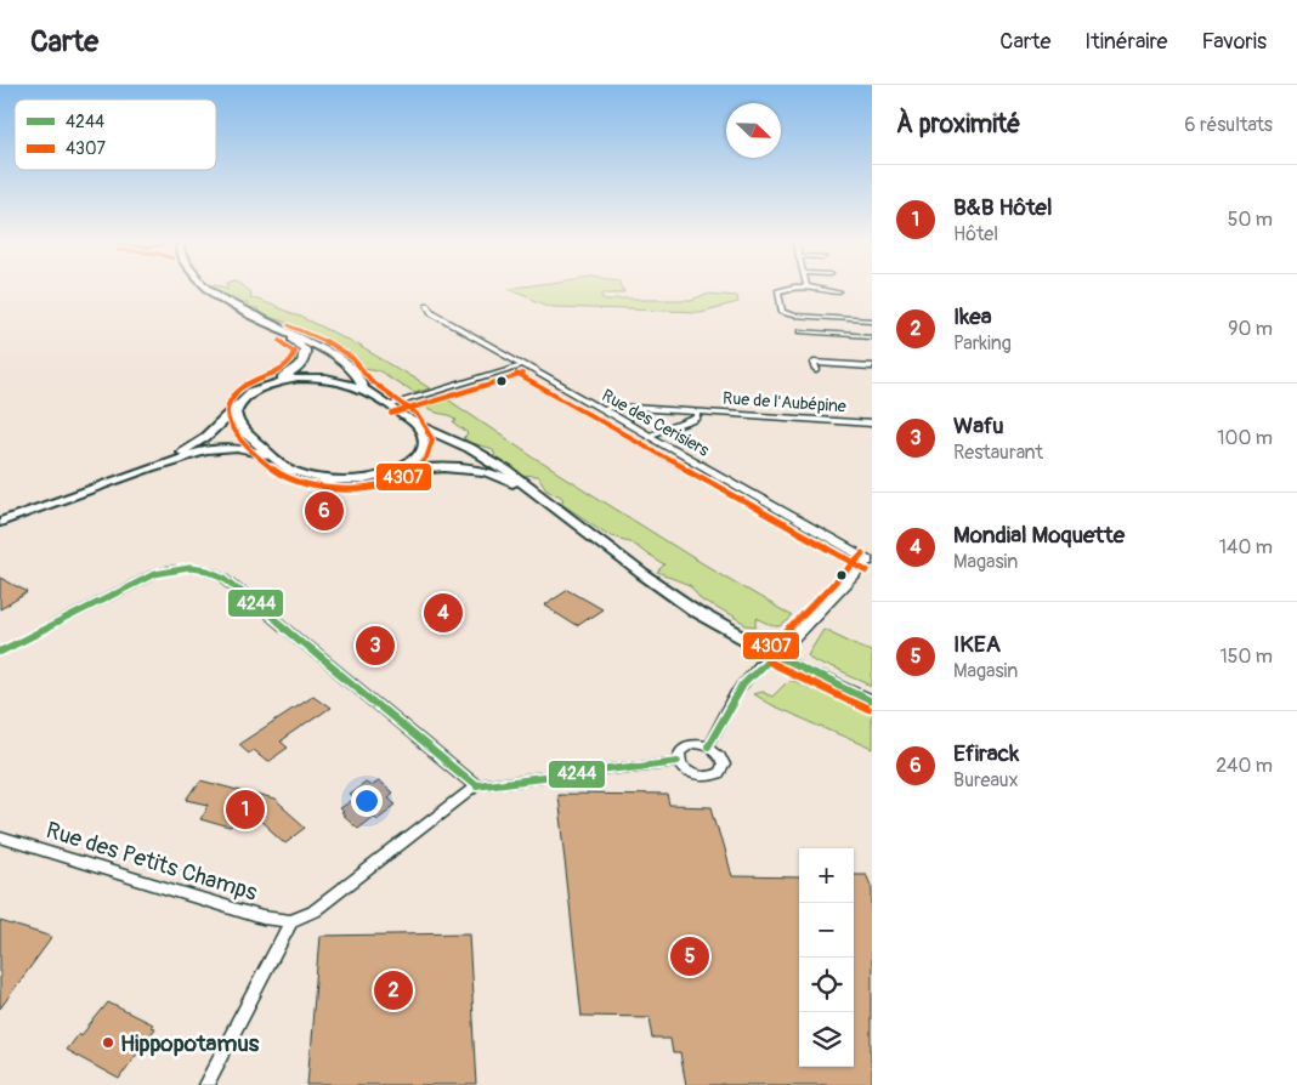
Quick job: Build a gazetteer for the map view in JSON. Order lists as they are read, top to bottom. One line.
{"streets":{"street":["Rue de l'Aubépine","Rue des Cerisiers","Rue des Petits Champs"]},"crossings":[["Rue de l'Aubépine","Rue des Cerisiers"]],"places":["Hippopotamus"],"lines":["transit line 4307","transit line 4244"],"legend":["4244","4307"],"north":"bottom right","page":{"header":"Carte","nav":["Carte","Itinéraire","Favoris"],"heading":["À proximité","6 résultats"],"list":[{"mark":"1","name":"B&B Hôtel","note":"Hôtel","value":"50 m"},{"mark":"2","name":"Ikea","note":"Parking","value":"90 m"},{"mark":"3","name":"Wafu","note":"Restaurant","value":"100 m"},{"mark":"4","name":"Mondial Moquette","note":"Magasin","value":"140 m"},{"mark":"5","name":"IKEA","note":"Magasin","value":"150 m"},{"mark":"6","name":"Efirack","note":"Bureaux","value":"240 m"}],"pins":["6","4","3","1","5","2"],"map_buttons":["+","−"]}}
